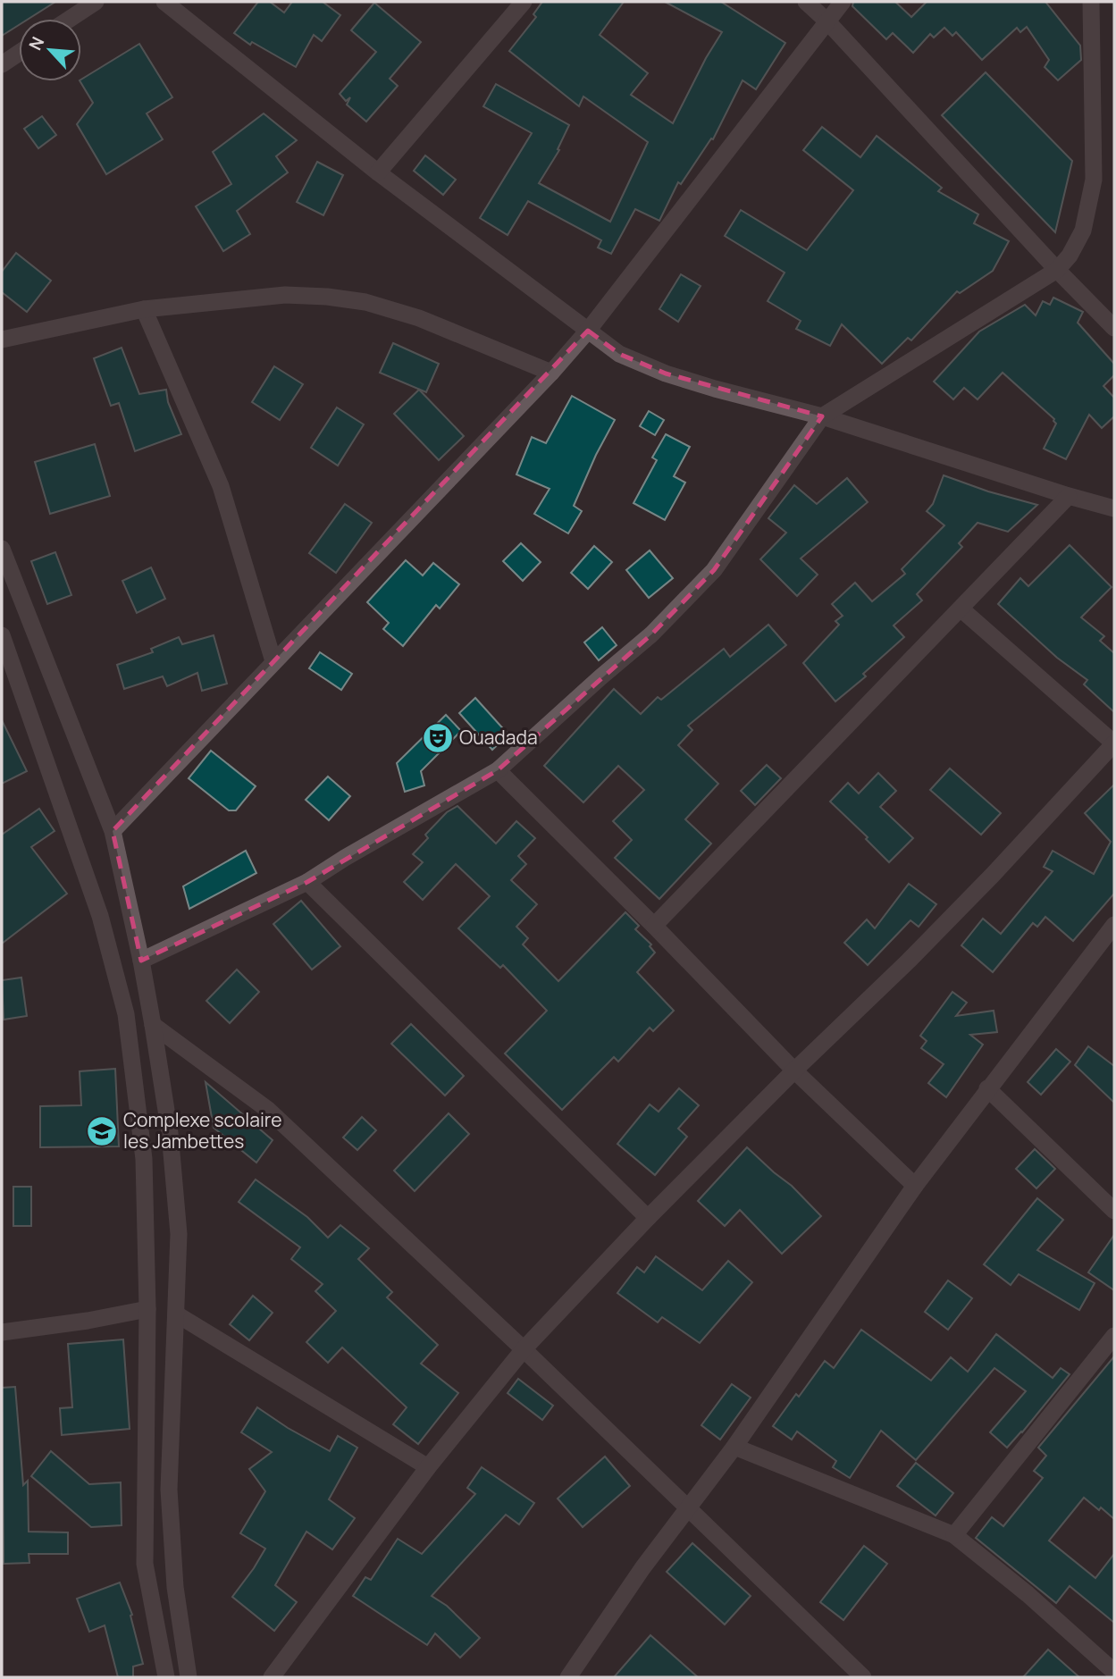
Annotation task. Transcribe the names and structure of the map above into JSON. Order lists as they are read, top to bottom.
{
  "places": {
    "theatre": ["Ouadada"],
    "school or university": ["Complexe scolaire les Jambettes"]
  },
  "north": "top left"
}
